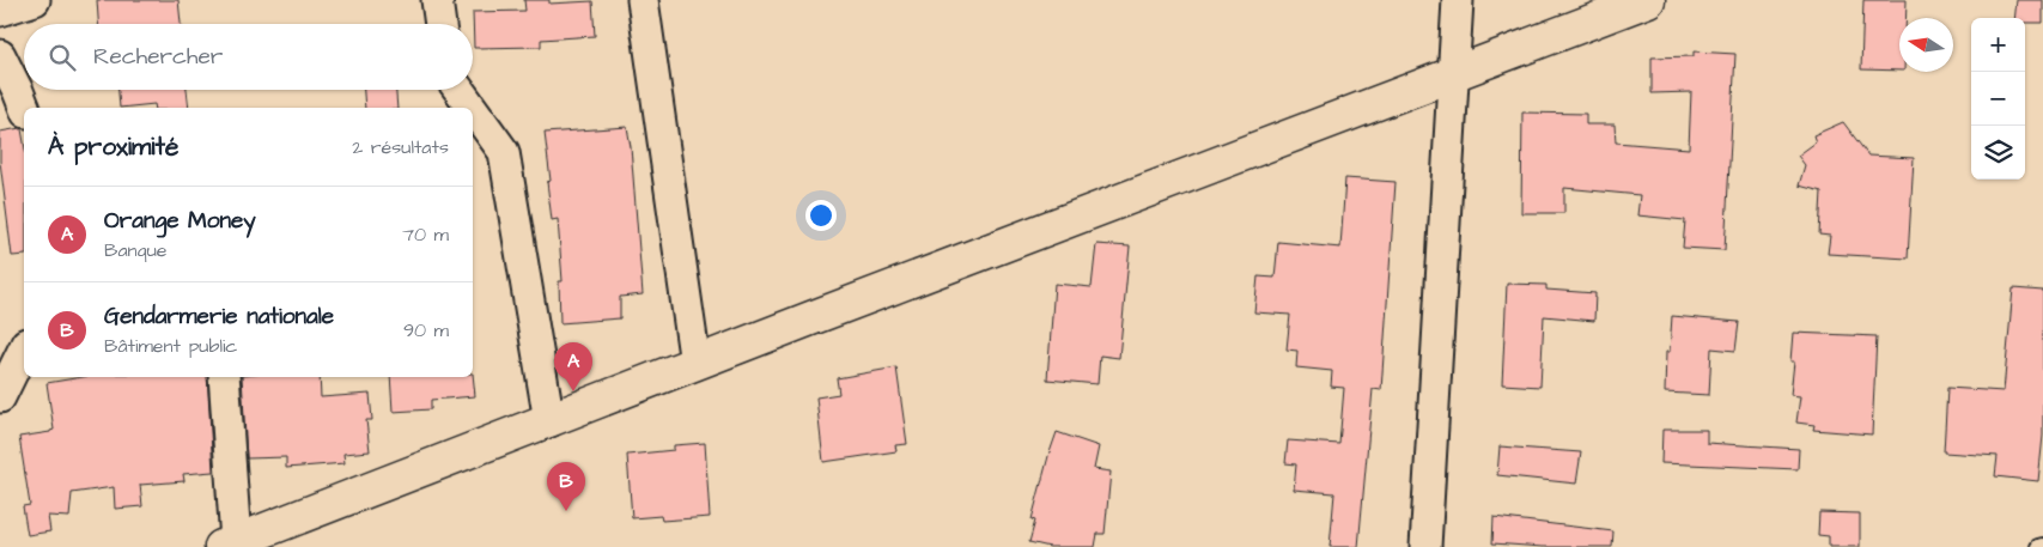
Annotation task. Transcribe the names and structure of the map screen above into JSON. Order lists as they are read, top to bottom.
{
  "north": "left",
  "page": {
    "map_buttons": ["+", "−"],
    "search": "Rechercher",
    "heading": ["À proximité", "2 résultats"],
    "list": [
      {
        "mark": "A",
        "name": "Orange Money",
        "note": "Banque",
        "value": "70 m"
      },
      {
        "mark": "B",
        "name": "Gendarmerie nationale",
        "note": "Bâtiment public",
        "value": "90 m"
      }
    ],
    "pins": ["A", "B"]
  }
}
